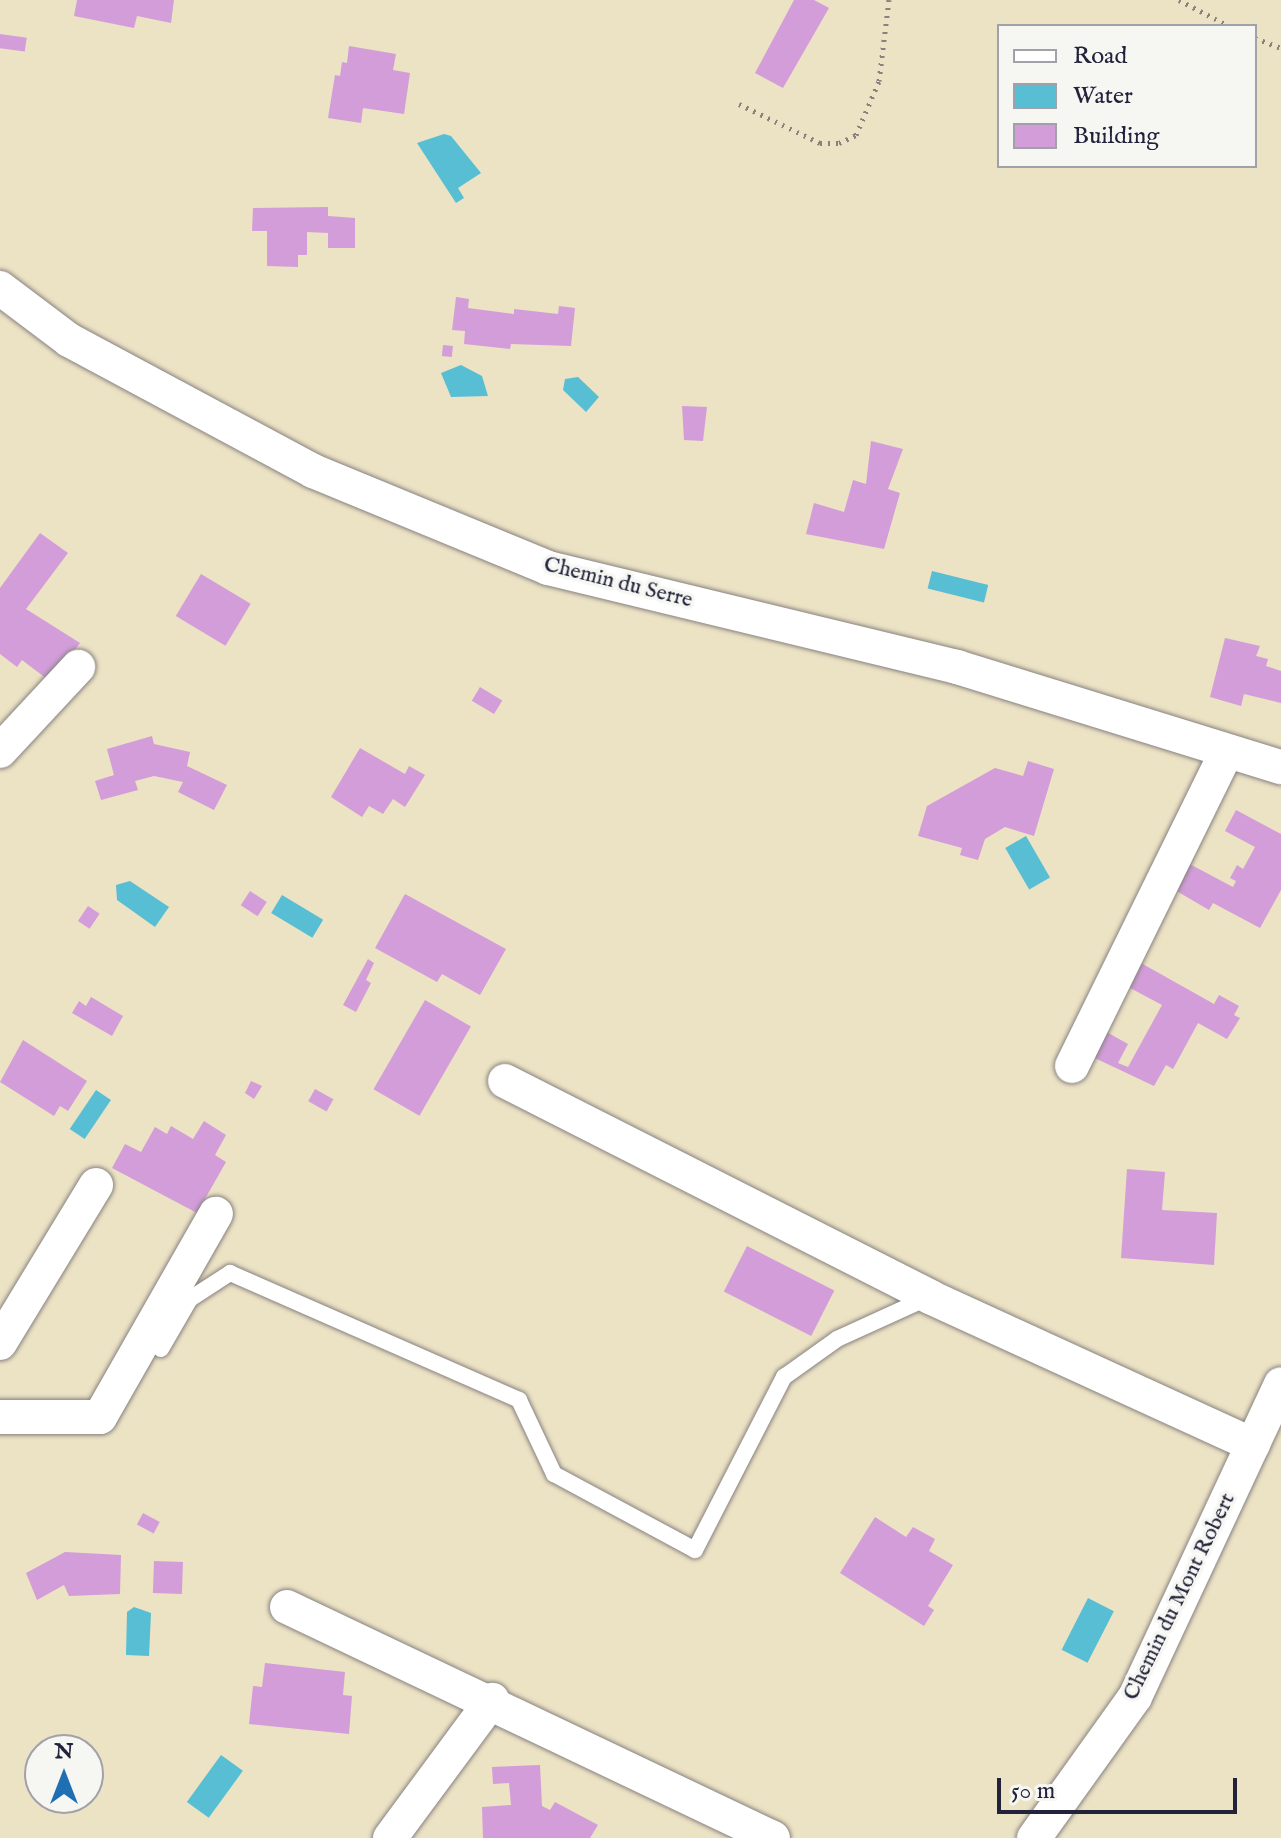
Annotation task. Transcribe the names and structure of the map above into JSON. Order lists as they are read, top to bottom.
{
  "streets": {
    "street": ["Chemin du Serre", "Chemin du Mont Robert"]
  },
  "legend": ["Road", "Water", "Building"],
  "scale_bar": "50 m",
  "north": "top"
}
